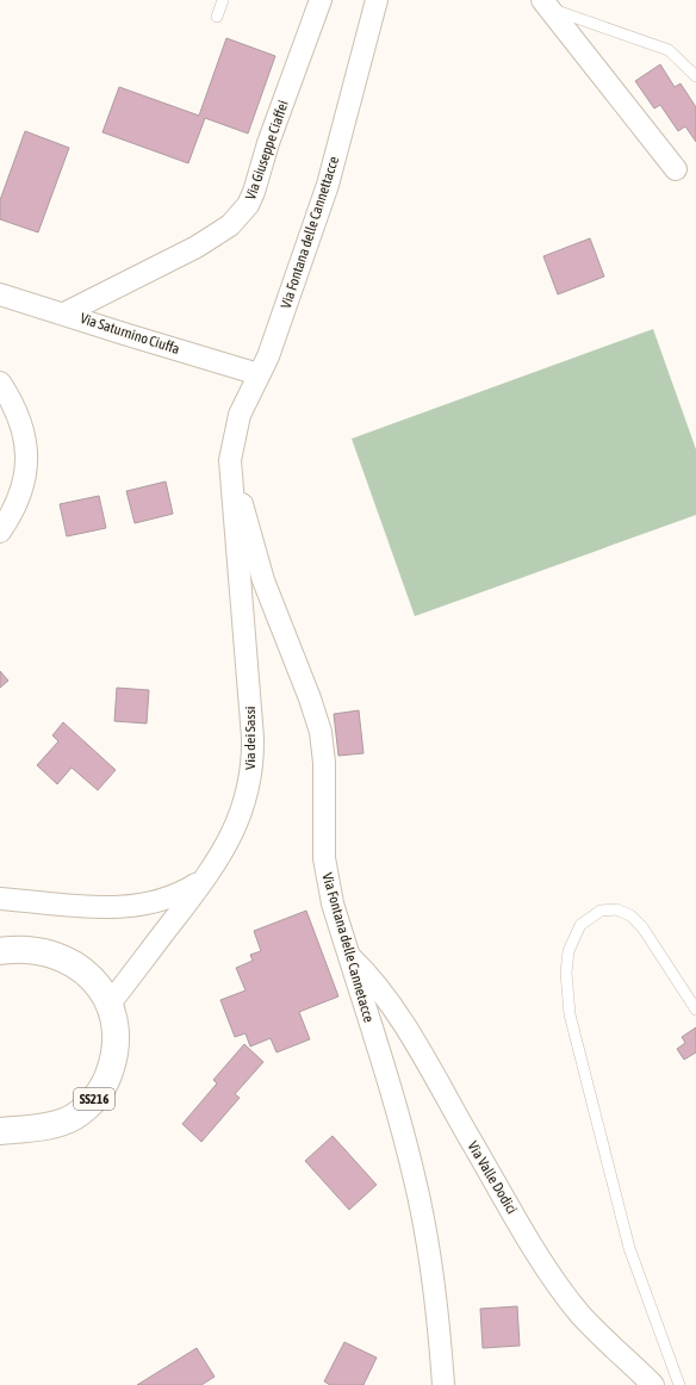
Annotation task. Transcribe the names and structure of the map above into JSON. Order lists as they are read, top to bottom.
{
  "streets": {
    "main road": ["SS216"],
    "street": [
      "Via Giuseppe Ciaffei",
      "Via Fontana delle Cannettacce",
      "Via Saturnino Ciuffa",
      "Via dei Sassi",
      "Via Fontana delle Cannetacce",
      "Via Valle Dodici"
    ]
  },
  "crossings": [
    ["Via Giuseppe Ciaffei", "Via Saturnino Ciuffa"],
    ["Via Fontana delle Cannettacce", "Via Saturnino Ciuffa"],
    ["Via Fontana delle Cannettacce", "Via dei Sassi"],
    ["Via Fontana delle Cannettacce", "Via Fontana delle Cannetacce"],
    ["Via dei Sassi", "Via Fontana delle Cannetacce"],
    ["Via dei Sassi", "SS216"],
    ["Via Fontana delle Cannetacce", "Via Valle Dodici"]
  ]
}
